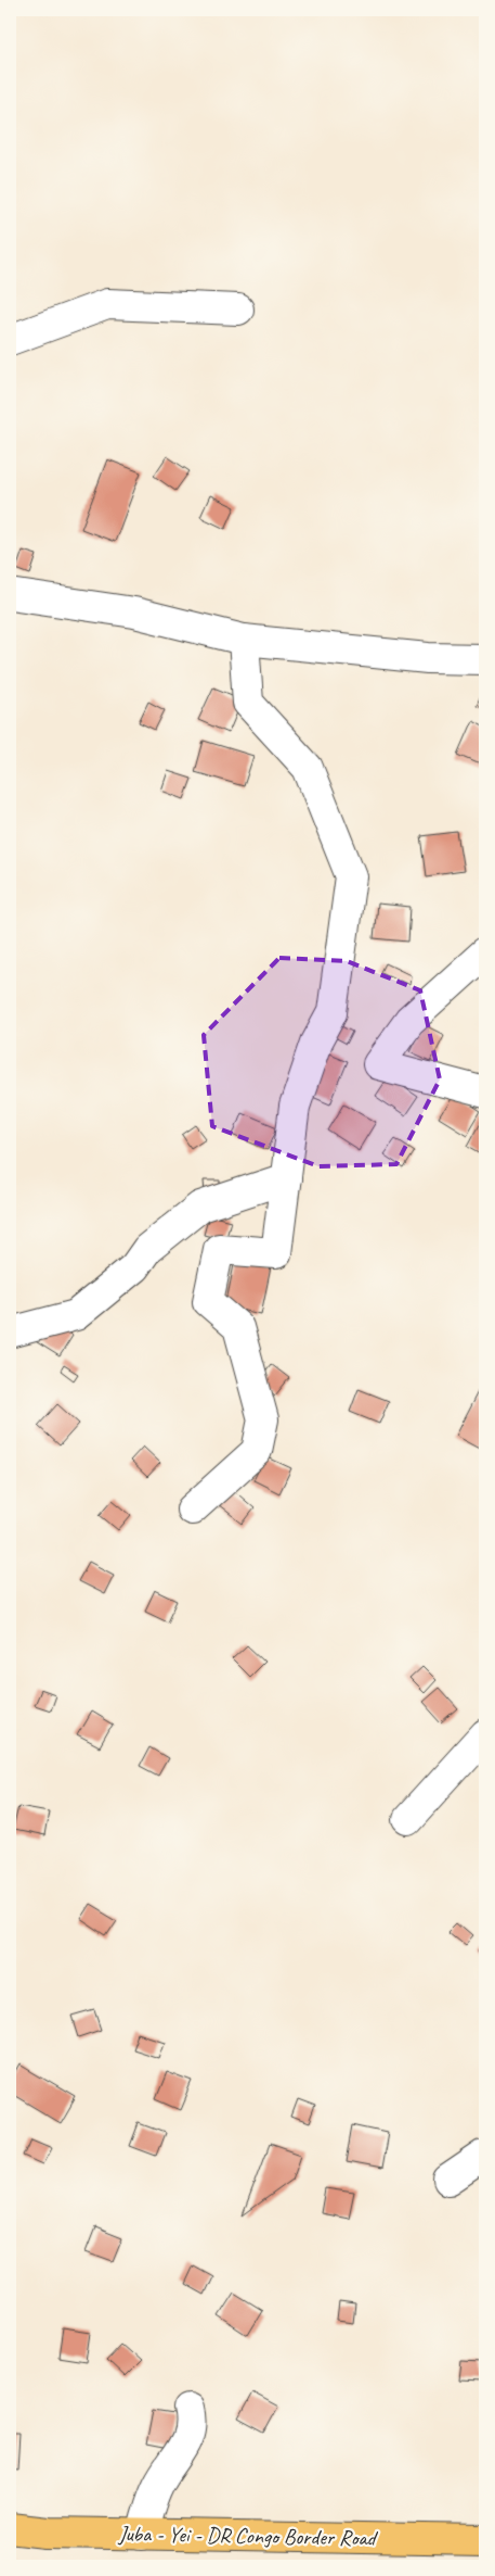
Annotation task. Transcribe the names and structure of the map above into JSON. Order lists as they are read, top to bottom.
{
  "streets": {
    "main road": ["Juba - Yei - DR Congo Border Road"]
  }
}
